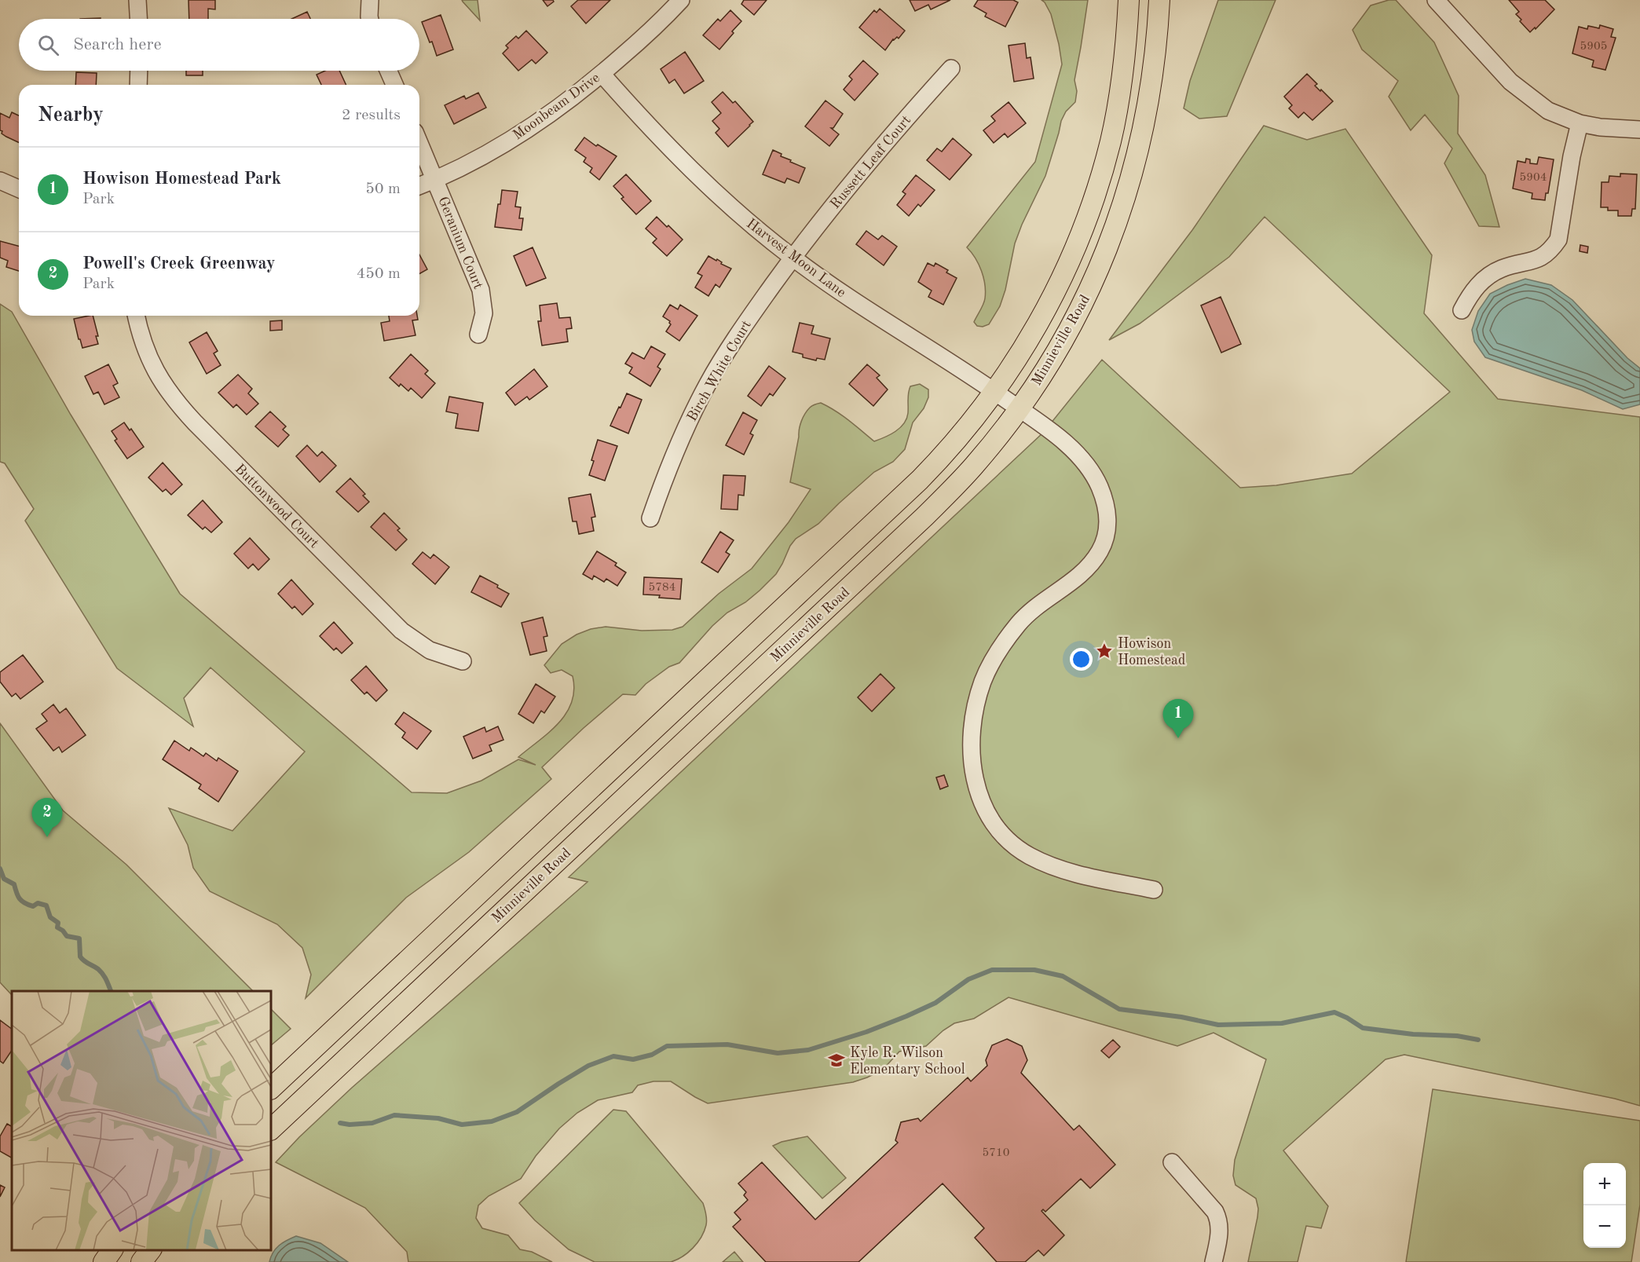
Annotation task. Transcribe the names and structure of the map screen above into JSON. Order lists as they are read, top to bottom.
{
  "streets": {
    "main road": ["Minnieville Road"],
    "street": [
      "Moonbeam Drive",
      "Russett Leaf Court",
      "Geranium Court",
      "Harvest Moon Lane",
      "Birch White Court",
      "Buttonwood Court"
    ]
  },
  "crossings": [
    ["Moonbeam Drive", "Geranium Court"],
    ["Moonbeam Drive", "Harvest Moon Lane"],
    ["Russett Leaf Court", "Harvest Moon Lane"],
    ["Russett Leaf Court", "Birch White Court"],
    ["Harvest Moon Lane", "Minnieville Road"],
    ["Harvest Moon Lane", "Birch White Court"]
  ],
  "places": {
    "place": ["Howison Homestead"],
    "school or university": ["Kyle R. Wilson Elementary School"]
  },
  "house_numbers": [
    "5905",
    "5904",
    "5784",
    "5710"
  ],
  "page": {
    "search": "Search here",
    "heading": ["Nearby", "2 results"],
    "list": [
      {
        "mark": "1",
        "name": "Howison Homestead Park",
        "note": "Park",
        "value": "50 m"
      },
      {
        "mark": "2",
        "name": "Powell's Creek Greenway",
        "note": "Park",
        "value": "450 m"
      }
    ],
    "pins": ["1", "2"],
    "map_buttons": ["+", "−"]
  }
}
